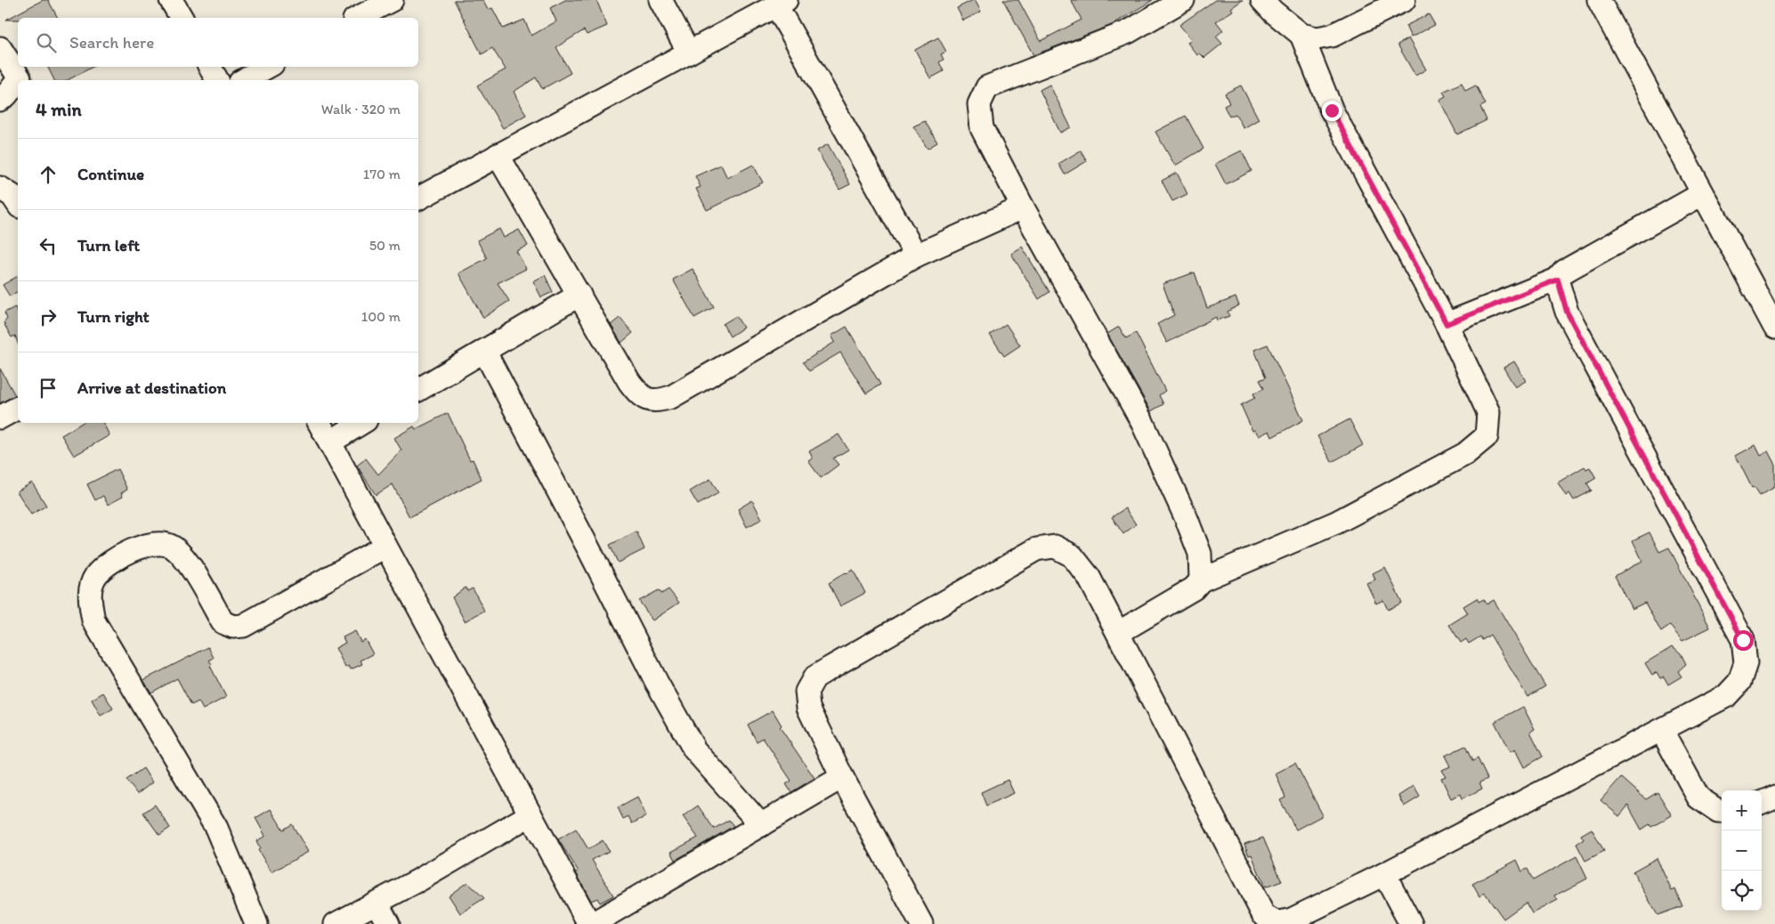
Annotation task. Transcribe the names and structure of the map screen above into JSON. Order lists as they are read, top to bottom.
{
  "page": {
    "search": "Search here",
    "heading": ["4 min", "Walk · 320 m"],
    "list": [
      ["Continue", "170 m"],
      ["Turn left", "50 m"],
      ["Turn right", "100 m"],
      "Arrive at destination"
    ],
    "map_buttons": ["+", "−"]
  }
}
